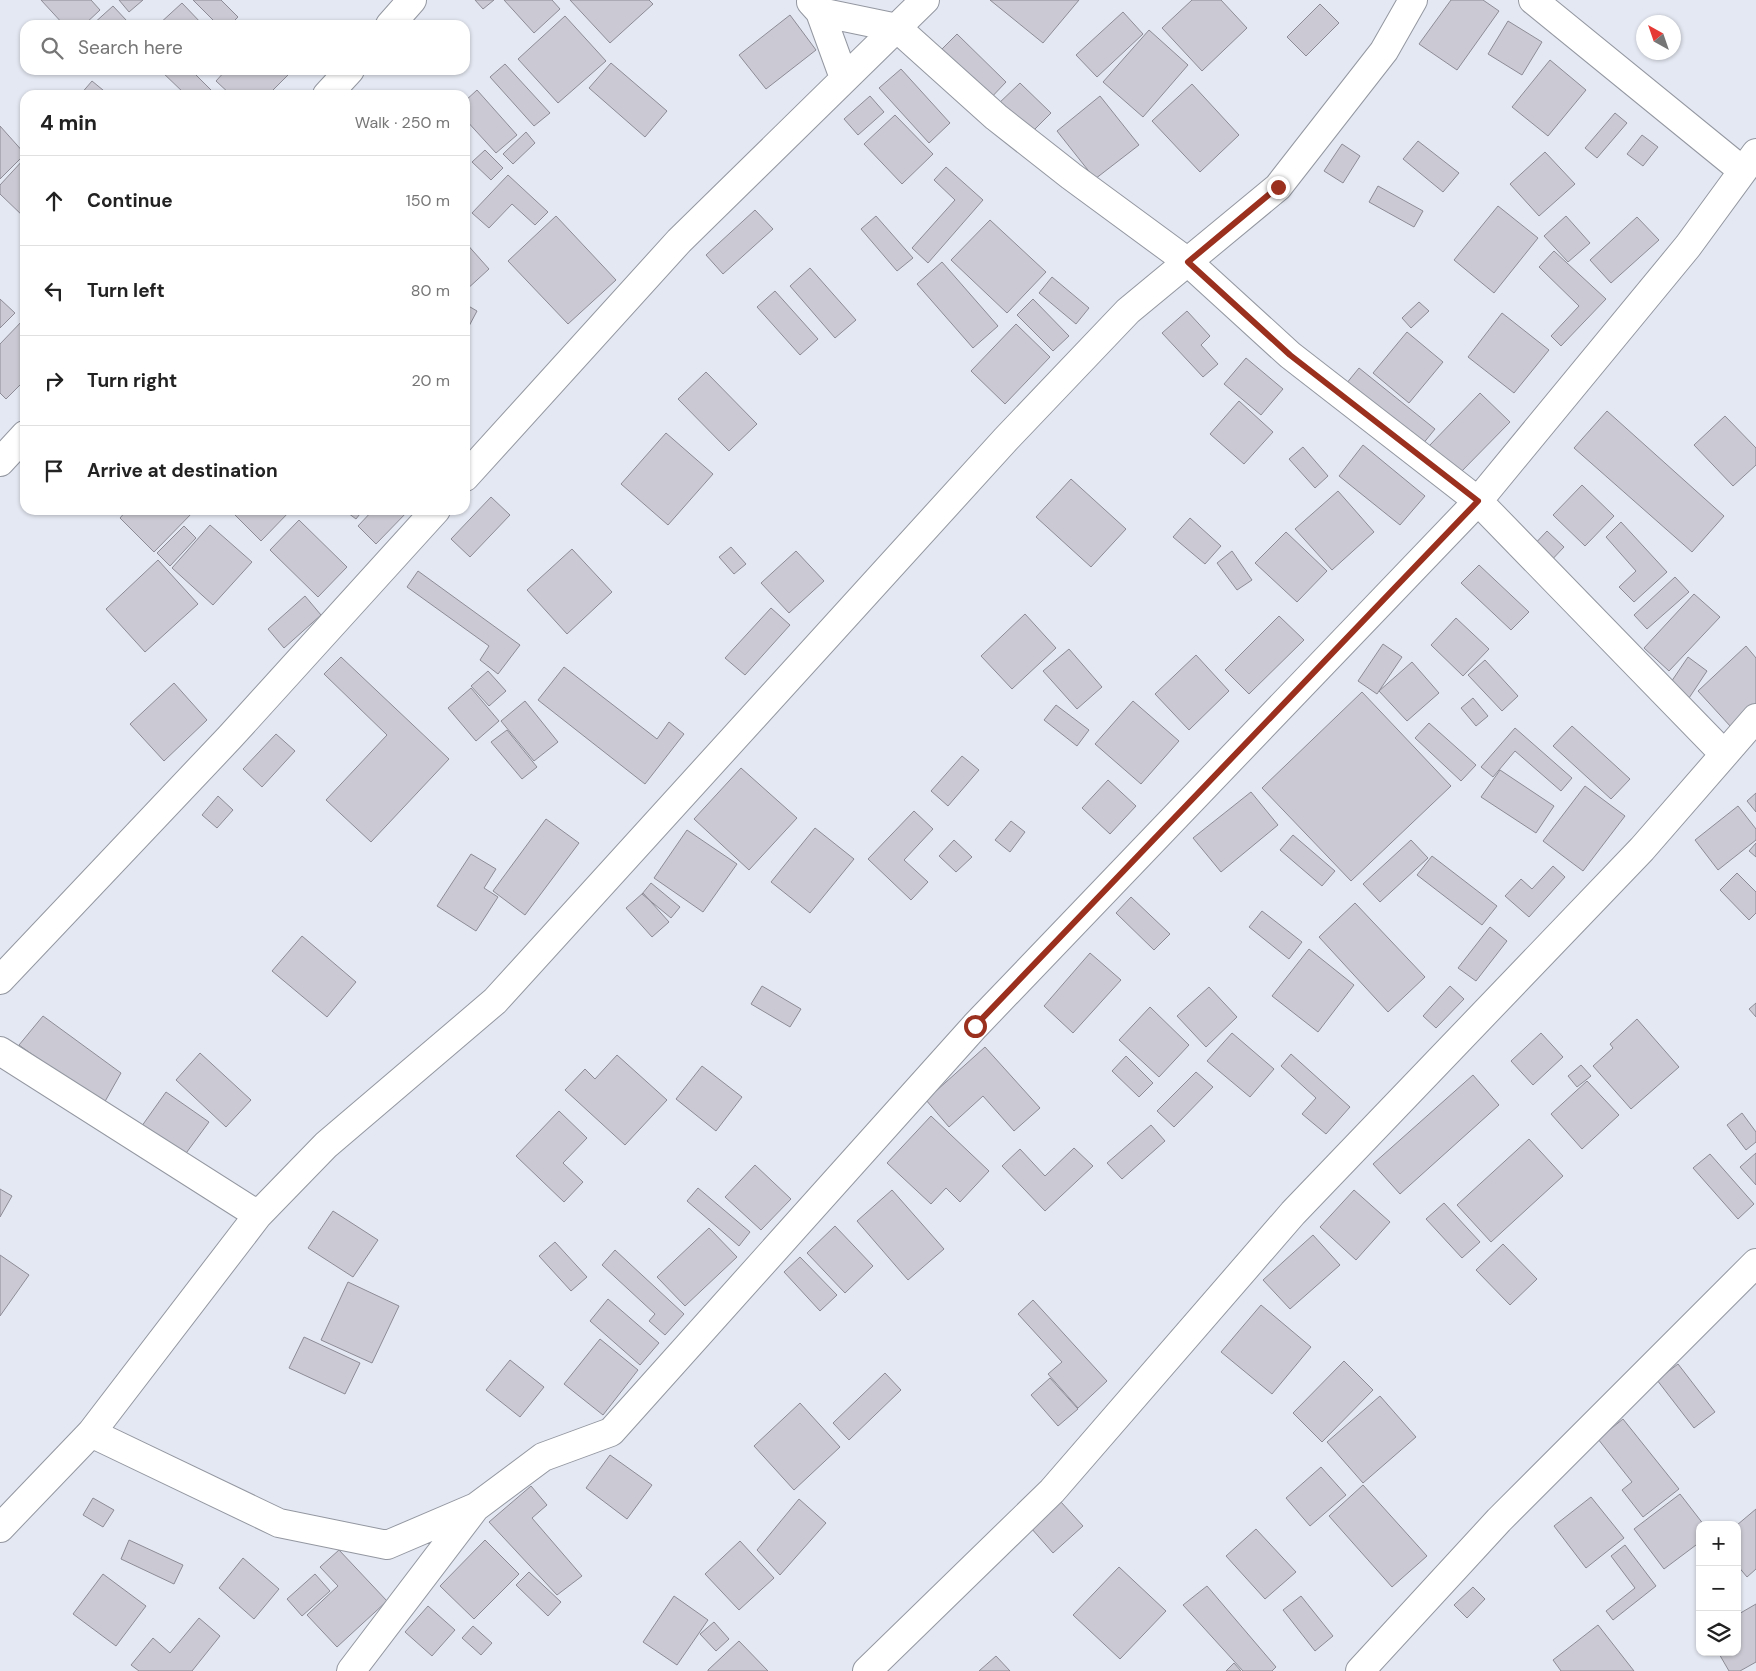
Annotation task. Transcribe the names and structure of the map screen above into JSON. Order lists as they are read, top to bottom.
{
  "north": "top left",
  "page": {
    "search": "Search here",
    "heading": ["4 min", "Walk · 250 m"],
    "list": [
      ["Continue", "150 m"],
      ["Turn left", "80 m"],
      ["Turn right", "20 m"],
      "Arrive at destination"
    ],
    "map_buttons": ["+", "−"]
  }
}
